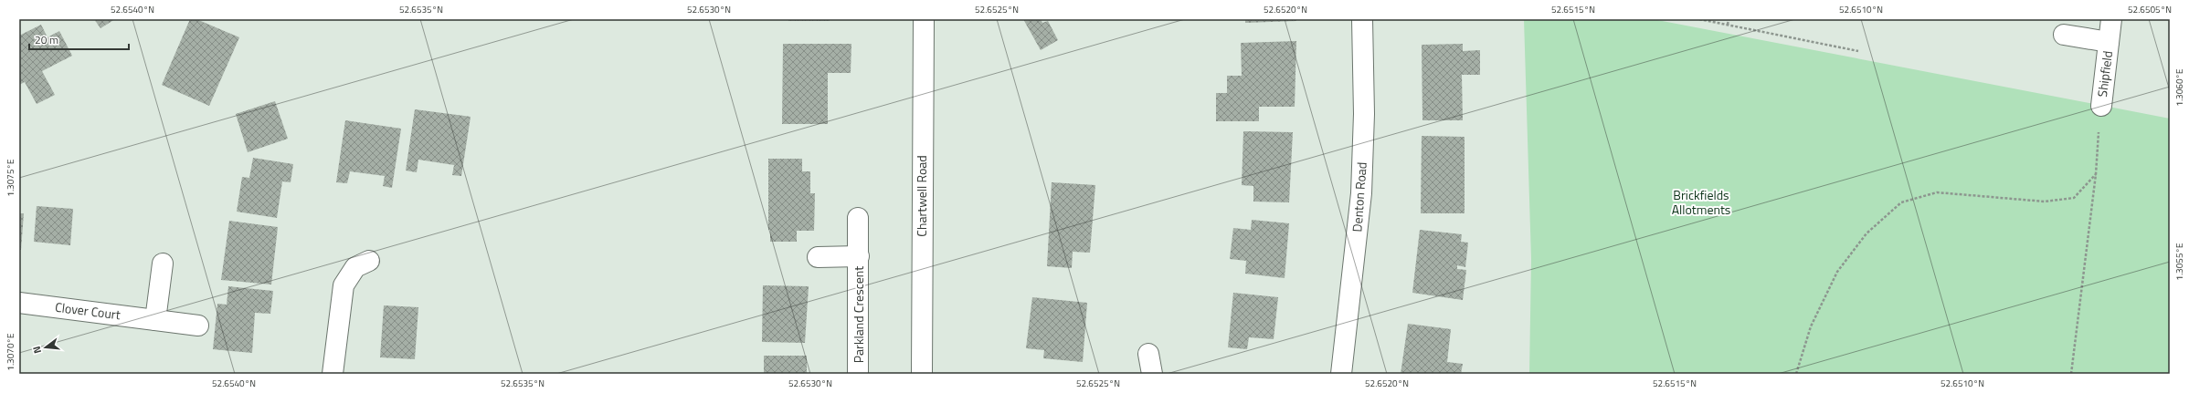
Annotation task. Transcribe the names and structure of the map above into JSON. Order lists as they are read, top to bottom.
{
  "streets": {
    "main road": [
      "Shipfield",
      "Chartwell Road",
      "Denton Road",
      "Clover Court",
      "Parkland Crescent"
    ]
  },
  "parks": ["Brickfields Allotments"],
  "scale_bar": "20 m",
  "north": "left",
  "coordinates": [
    "52.6540°N",
    "52.6535°N",
    "52.6530°N",
    "52.6525°N",
    "52.6520°N",
    "52.6515°N",
    "52.6510°N",
    "52.6505°N",
    "1.3060°E",
    "1.3075°E",
    "1.3055°E",
    "1.3070°E"
  ]
}
